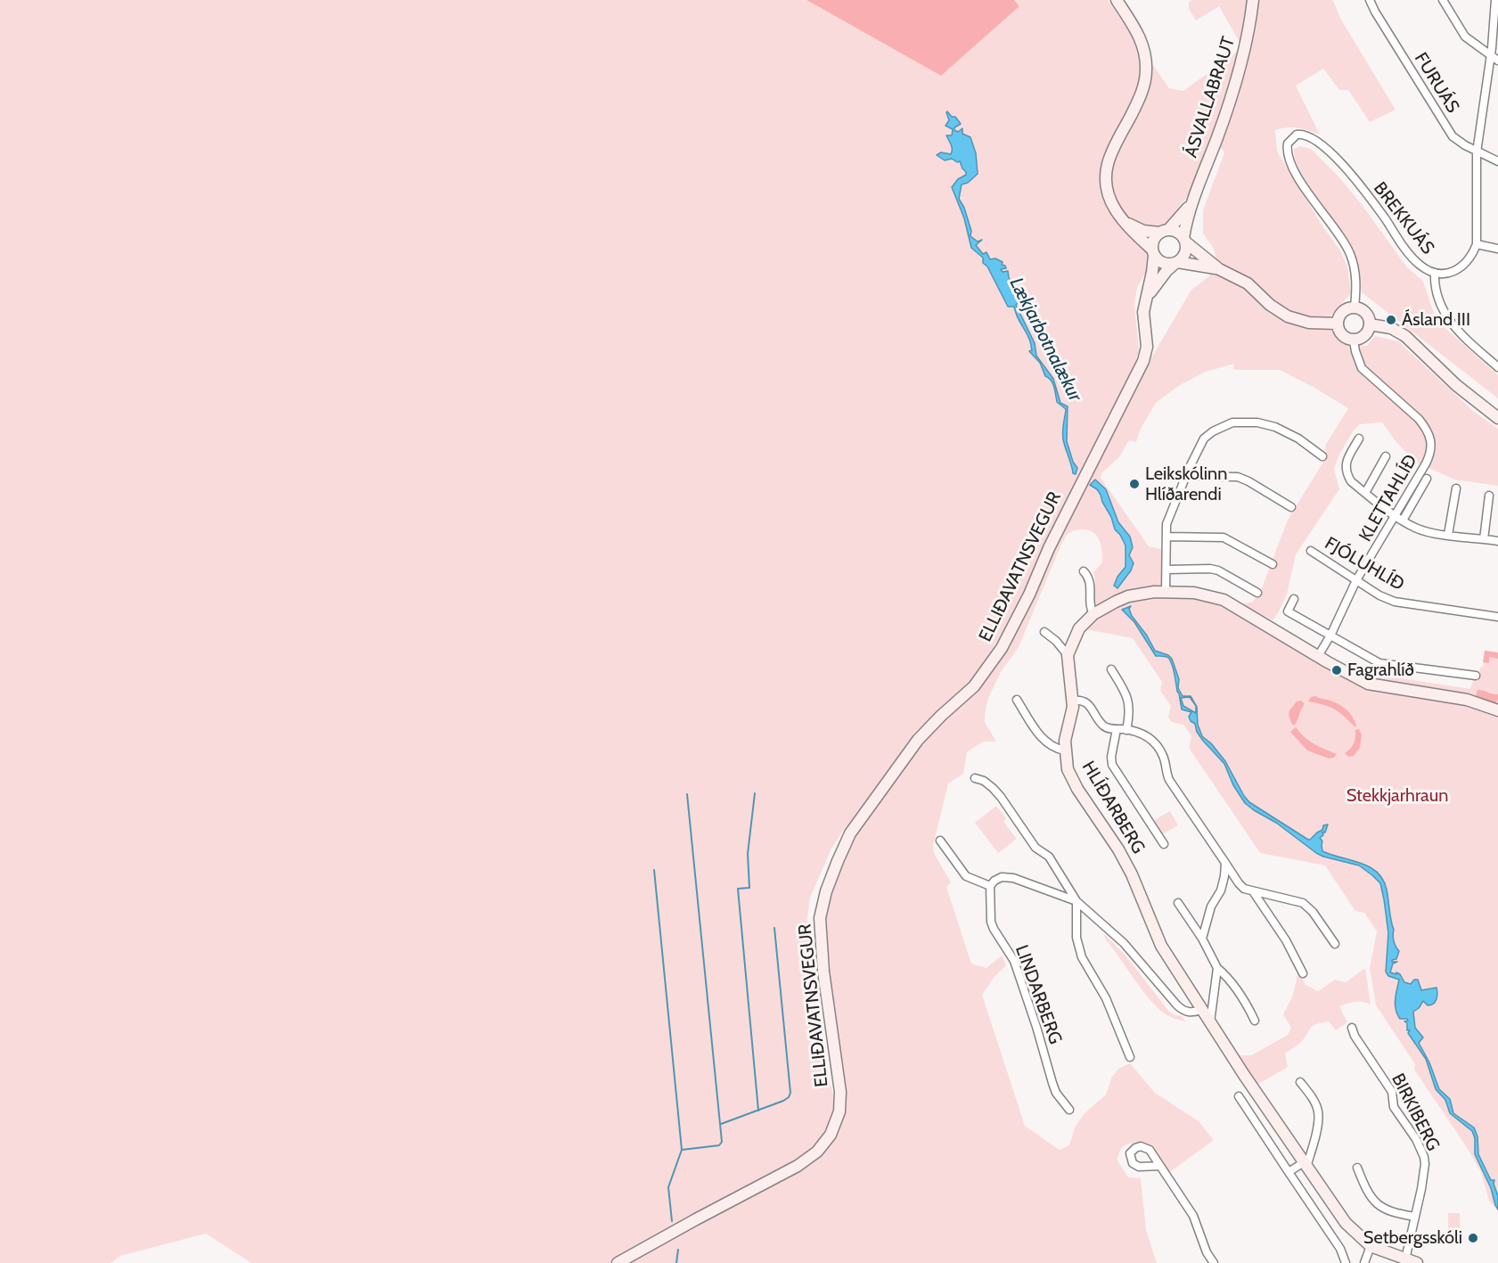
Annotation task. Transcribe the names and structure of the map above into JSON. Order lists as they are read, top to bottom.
{
  "streets": {
    "main road": ["ÁSVALLABRAUT", "ELLIÐAVATNSVEGUR", "HLÍÐARBERG"],
    "street": [
      "FURUÁS",
      "BREKKUÁS",
      "KLETTAHLÍÐ",
      "FJÓLUHLÍÐ",
      "LINDARBERG",
      "BIRKIBERG"
    ]
  },
  "crossings": [
    ["ÁSVALLABRAUT", "ELLIÐAVATNSVEGUR"],
    ["BREKKUÁS", "KLETTAHLÍÐ"],
    ["KLETTAHLÍÐ", "FJÓLUHLÍÐ"],
    ["KLETTAHLÍÐ", "HLÍÐARBERG"],
    ["HLÍÐARBERG", "BIRKIBERG"]
  ],
  "water": ["Lækjarbotnalækur"],
  "parks": ["Stekkjarhraun"],
  "places": [
    "Ásland III",
    "Leikskólinn Hlíðarendi",
    "Fagrahlíð",
    "Setbergsskóli"
  ]
}
